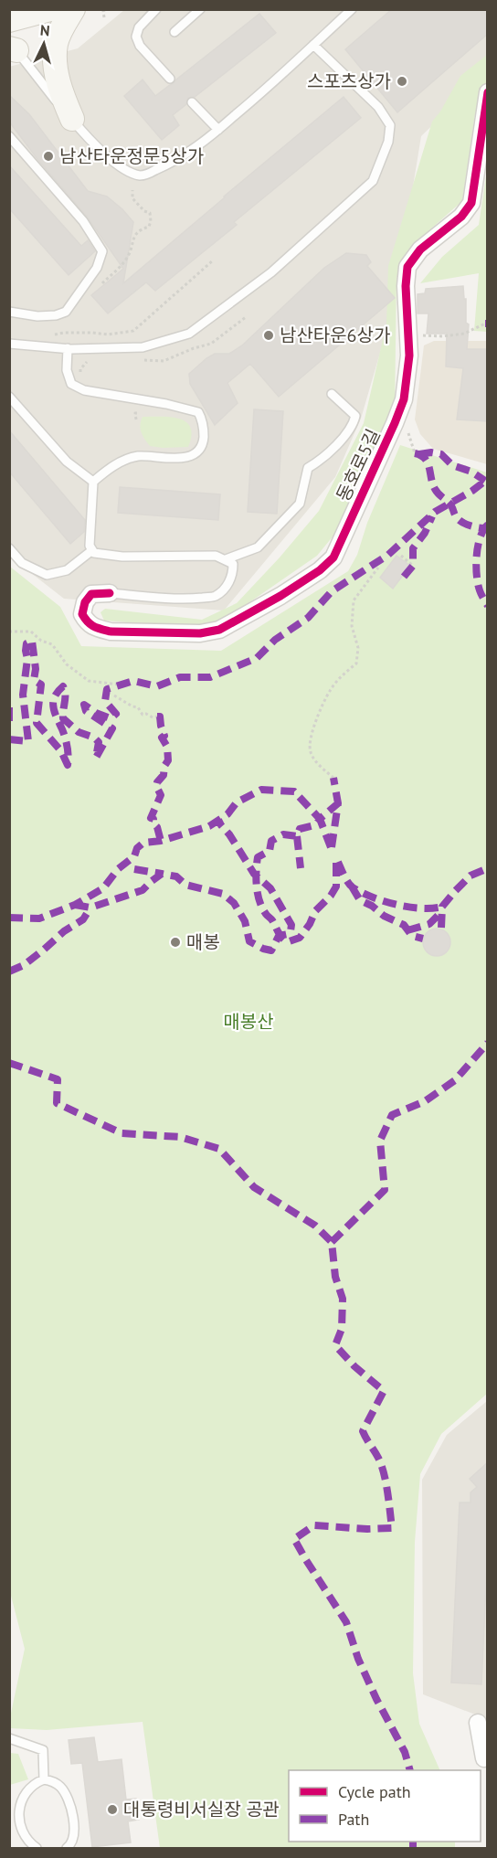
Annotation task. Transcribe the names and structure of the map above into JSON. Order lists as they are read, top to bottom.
{
  "streets": {
    "street": ["동호로5길"]
  },
  "parks": ["매봉산"],
  "places": [
    "스포츠상가",
    "남산타운정문5상가",
    "남산타운6상가",
    "매봉",
    "대통령비서실장 공관"
  ],
  "legend": ["Cycle path", "Path"],
  "north": "top"
}
